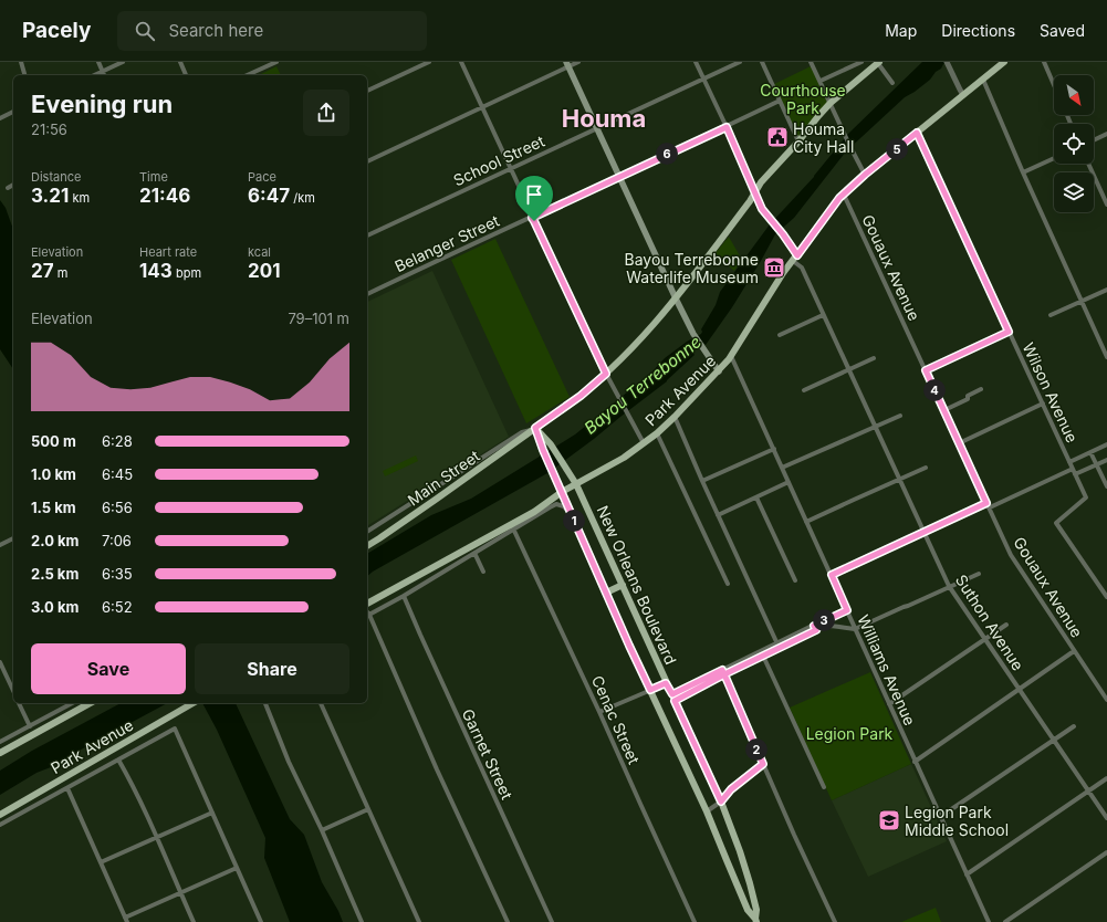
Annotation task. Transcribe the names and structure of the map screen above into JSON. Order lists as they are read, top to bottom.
{
  "streets": {
    "main road": ["Park Avenue", "Main Street", "New Orleans Boulevard"],
    "street": [
      "School Street",
      "Belanger Street",
      "Gouaux Avenue",
      "Wilson Avenue",
      "Suthon Avenue",
      "Williams Avenue",
      "Cenac Street",
      "Garnet Street"
    ]
  },
  "crossings": [
    ["School Street", "Suthon Avenue"],
    ["Belanger Street", "Suthon Avenue"],
    ["Gouaux Avenue", "Park Avenue"],
    ["Park Avenue", "Wilson Avenue"],
    ["Park Avenue", "New Orleans Boulevard"],
    ["Park Avenue", "Suthon Avenue"],
    ["Park Avenue", "Williams Avenue"],
    ["Main Street", "New Orleans Boulevard"],
    ["Main Street", "Suthon Avenue"]
  ],
  "districts": ["Houma"],
  "water": ["Bayou Terrebonne"],
  "parks": ["Courthouse Park", "Legion Park"],
  "places": {
    "public building": ["Houma City Hall"],
    "museum": ["Bayou Terrebonne Waterlife Museum"],
    "school or university": ["Legion Park Middle School"]
  },
  "north": "bottom right",
  "page": {
    "header": "Pacely",
    "search": "Search here",
    "nav": ["Map", "Directions", "Saved"],
    "heading": ["Evening run", "21:56"],
    "pins": [
      "5",
      "6",
      "4",
      "1",
      "3",
      "2"
    ],
    "stats": [
      ["Distance", "3.21 km"],
      ["Time", "21:46"],
      ["Pace", "6:47 /km"],
      ["Elevation", "27 m"],
      ["Heart rate", "143 bpm"],
      ["kcal", "201"]
    ],
    "chart": ["Elevation", "79–101 m"],
    "list": [
      {
        "name": "500 m",
        "note": "6:28"
      },
      {
        "name": "1.0 km",
        "note": "6:45"
      },
      {
        "name": "1.5 km",
        "note": "6:56"
      },
      {
        "name": "2.0 km",
        "note": "7:06"
      },
      {
        "name": "2.5 km",
        "note": "6:35"
      },
      {
        "name": "3.0 km",
        "note": "6:52"
      }
    ],
    "buttons": ["Save", "Share"]
  }
}
